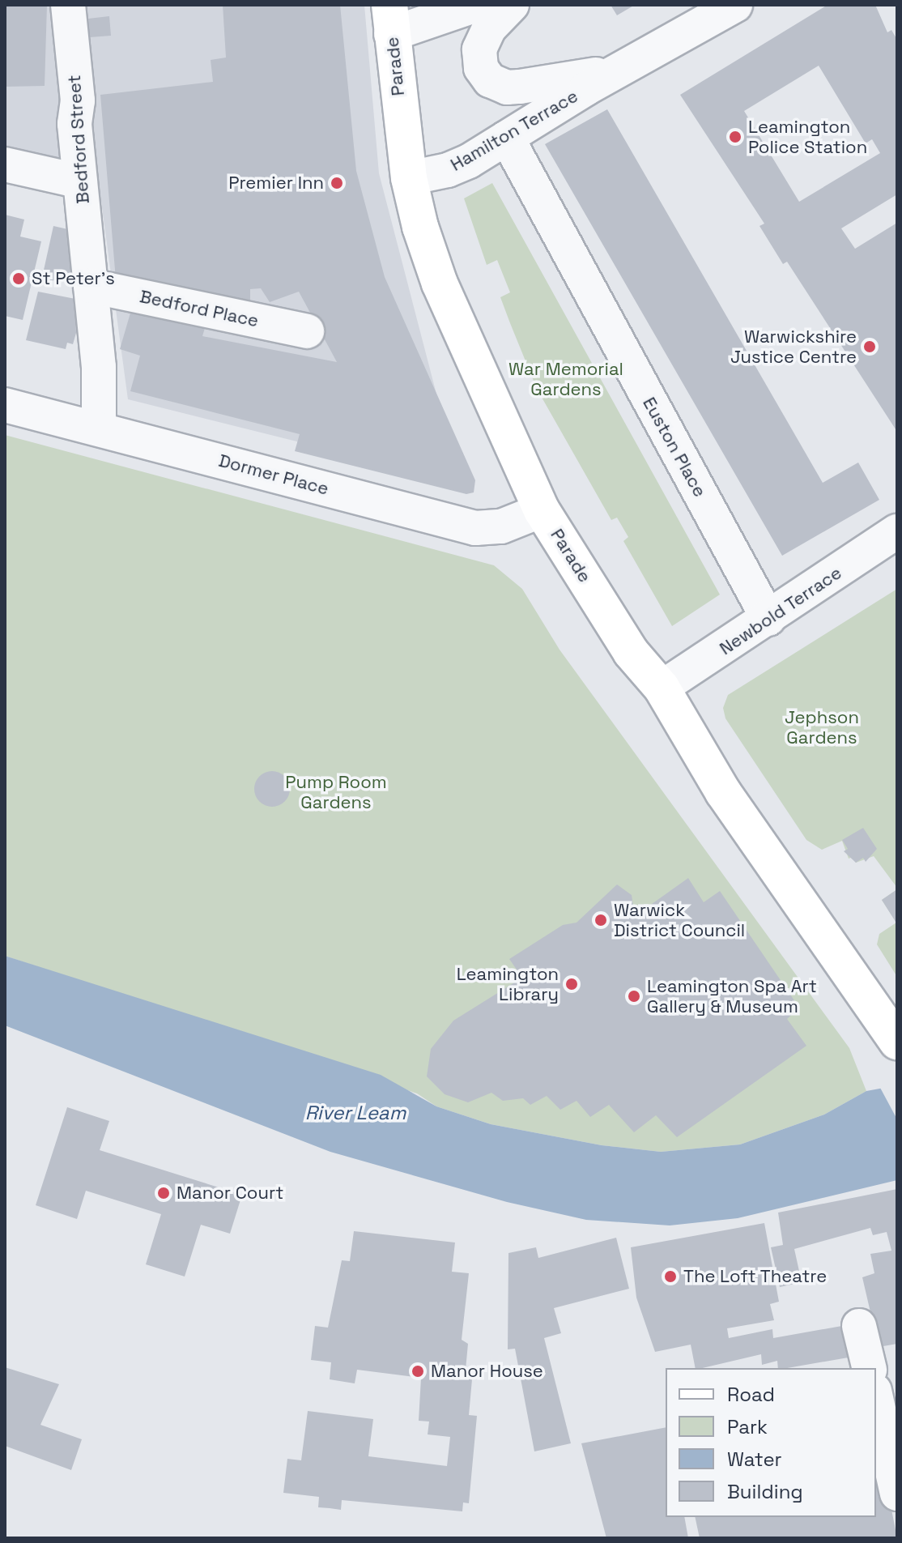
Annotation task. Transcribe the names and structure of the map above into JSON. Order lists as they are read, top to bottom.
{
  "streets": {
    "main road": ["Parade"],
    "street": [
      "Hamilton Terrace",
      "Bedford Street",
      "Bedford Place",
      "Euston Place",
      "Dormer Place",
      "Newbold Terrace"
    ]
  },
  "crossings": [
    ["Parade", "Hamilton Terrace"],
    ["Parade", "Dormer Place"],
    ["Parade", "Newbold Terrace"],
    ["Hamilton Terrace", "Euston Place"],
    ["Bedford Street", "Bedford Place"],
    ["Bedford Street", "Dormer Place"],
    ["Euston Place", "Newbold Terrace"]
  ],
  "water": ["River Leam"],
  "parks": ["War Memorial Gardens", "Jephson Gardens", "Pump Room Gardens"],
  "places": [
    "Leamington Police Station",
    "Premier Inn",
    "St Peter's",
    "Warwickshire Justice Centre",
    "Warwick District Council",
    "Leamington Library",
    "Leamington Spa Art Gallery & Museum",
    "Manor Court",
    "The Loft Theatre",
    "Manor House"
  ],
  "legend": [
    "Road",
    "Park",
    "Water",
    "Building"
  ]
}
